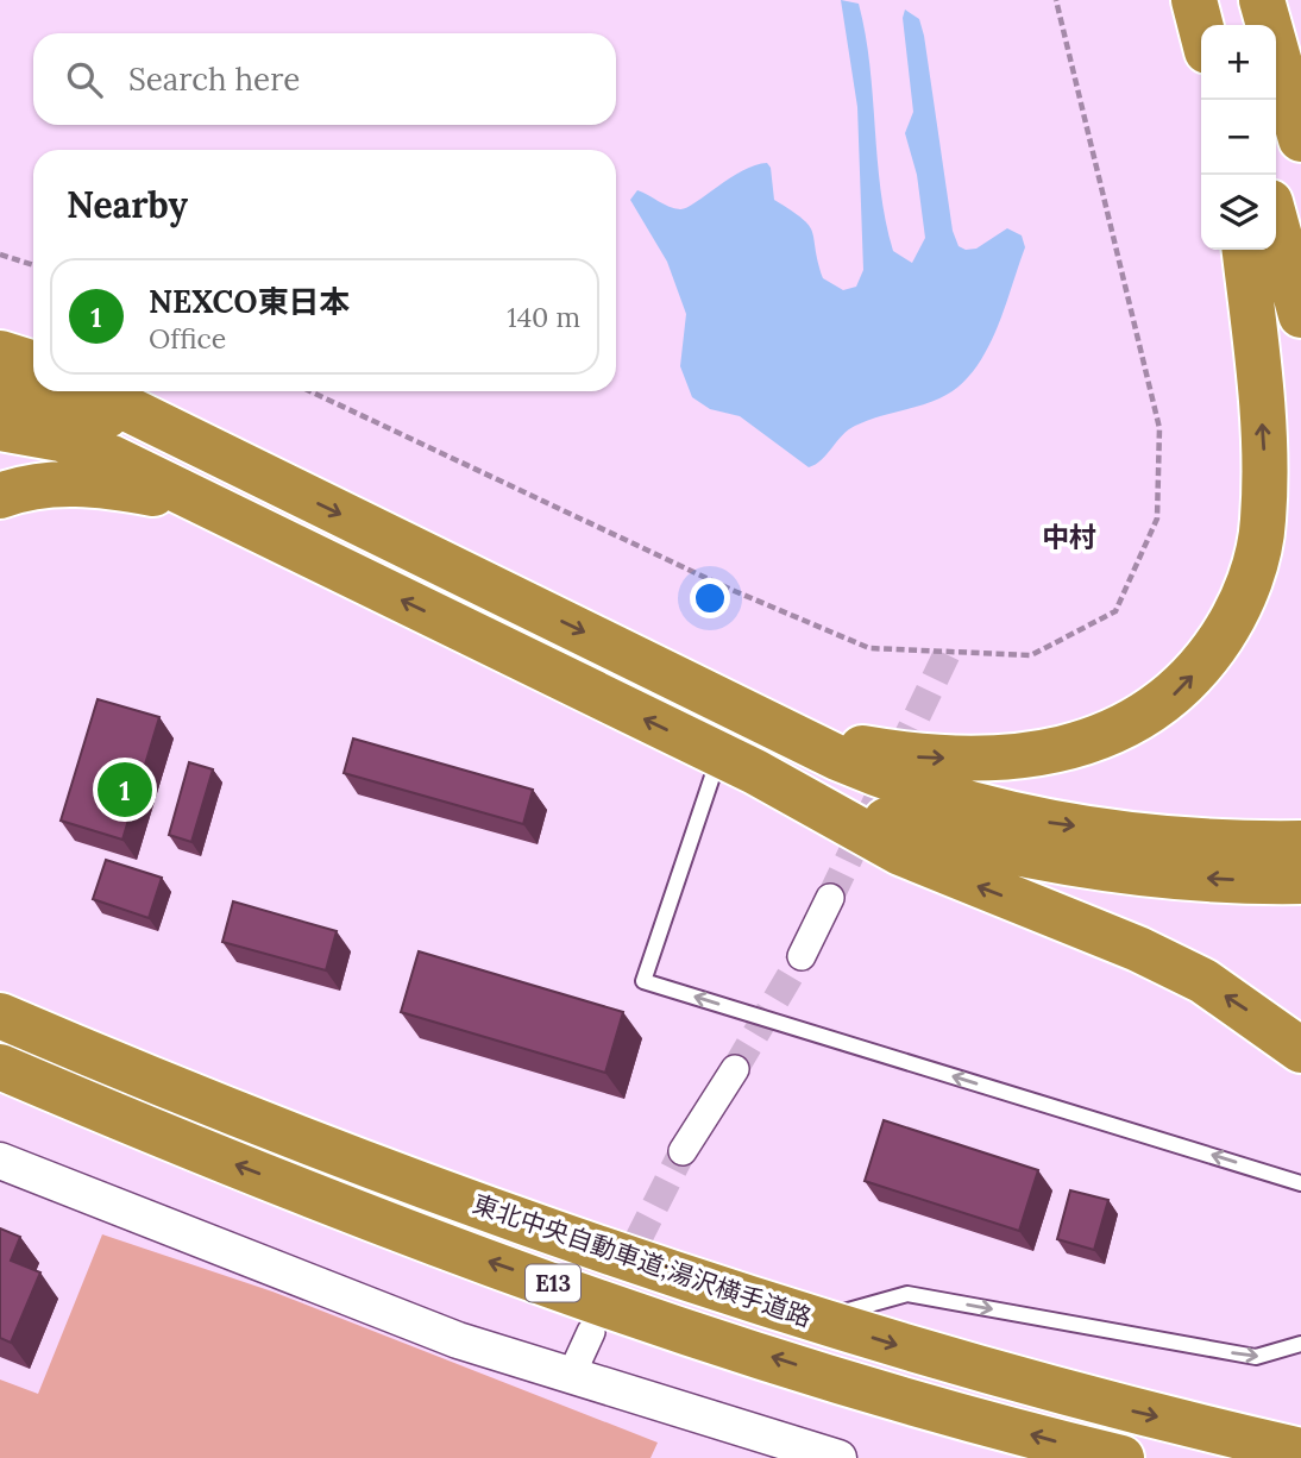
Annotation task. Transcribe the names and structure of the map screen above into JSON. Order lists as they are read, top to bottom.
{
  "streets": {
    "highway": ["東北中央自動車道;湯沢横手道路", "E13"]
  },
  "districts": ["中村"],
  "page": {
    "map_buttons": ["+", "−"],
    "search": "Search here",
    "heading": "Nearby",
    "list": [
      {
        "mark": "1",
        "name": "NEXCO東日本",
        "note": "Office",
        "value": "140 m"
      }
    ],
    "pins": "1"
  }
}
